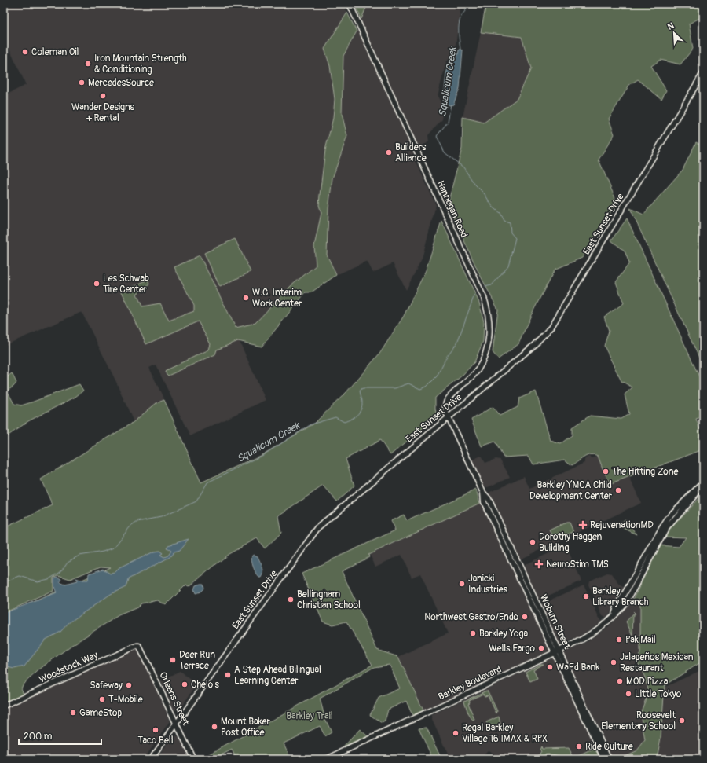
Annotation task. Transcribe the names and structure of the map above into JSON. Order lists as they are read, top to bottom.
{
  "streets": {
    "main road": [
      "Hannegan Road",
      "East Sunset Drive",
      "Woburn Street",
      "Woodstock Way",
      "Barkley Boulevard",
      "Orleans Street"
    ]
  },
  "crossings": [
    ["Hannegan Road", "East Sunset Drive"],
    ["Hannegan Road", "Woburn Street"],
    ["East Sunset Drive", "Woburn Street"],
    ["East Sunset Drive", "Orleans Street"],
    ["Woburn Street", "Barkley Boulevard"],
    ["Woodstock Way", "Orleans Street"]
  ],
  "water": ["Squalicum Creek"],
  "parks": ["Barkley Trail"],
  "places": {
    "other": [
      "Coleman Oil",
      "Iron Mountain Strength & Conditioning",
      "MercedesSource",
      "Wander Designs + Rental",
      "Builders Alliance",
      "Les Schwab Tire Center",
      "W.C. Interim Work Center",
      "The Hitting Zone",
      "Barkley YMCA Child Development Center",
      "Dorothy Haggen Building",
      "Janicki Industries",
      "Barkley Library Branch",
      "Bellingham Christian School",
      "Northwest Gastro/Endo",
      "Barkley Yoga",
      "Pak Mail",
      "Wells Fargo",
      "Deer Run Terrace",
      "Jalapeños Mexican Restaurant",
      "WaFd Bank",
      "A Step Ahead Bilingual Learning Center",
      "MOD Pizza",
      "Chelo's",
      "Safeway",
      "Little Tokyo",
      "T-Mobile",
      "GameStop",
      "Roosevelt Elementary School",
      "Mount Baker Post Office",
      "Taco Bell",
      "Regal Barkley Village 16 IMAX & RPX",
      "Ride Culture"
    ],
    "health": ["RejuvenationMD", "NeuroStim TMS"]
  },
  "scale_bar": "200 m",
  "north": "top left"
}
